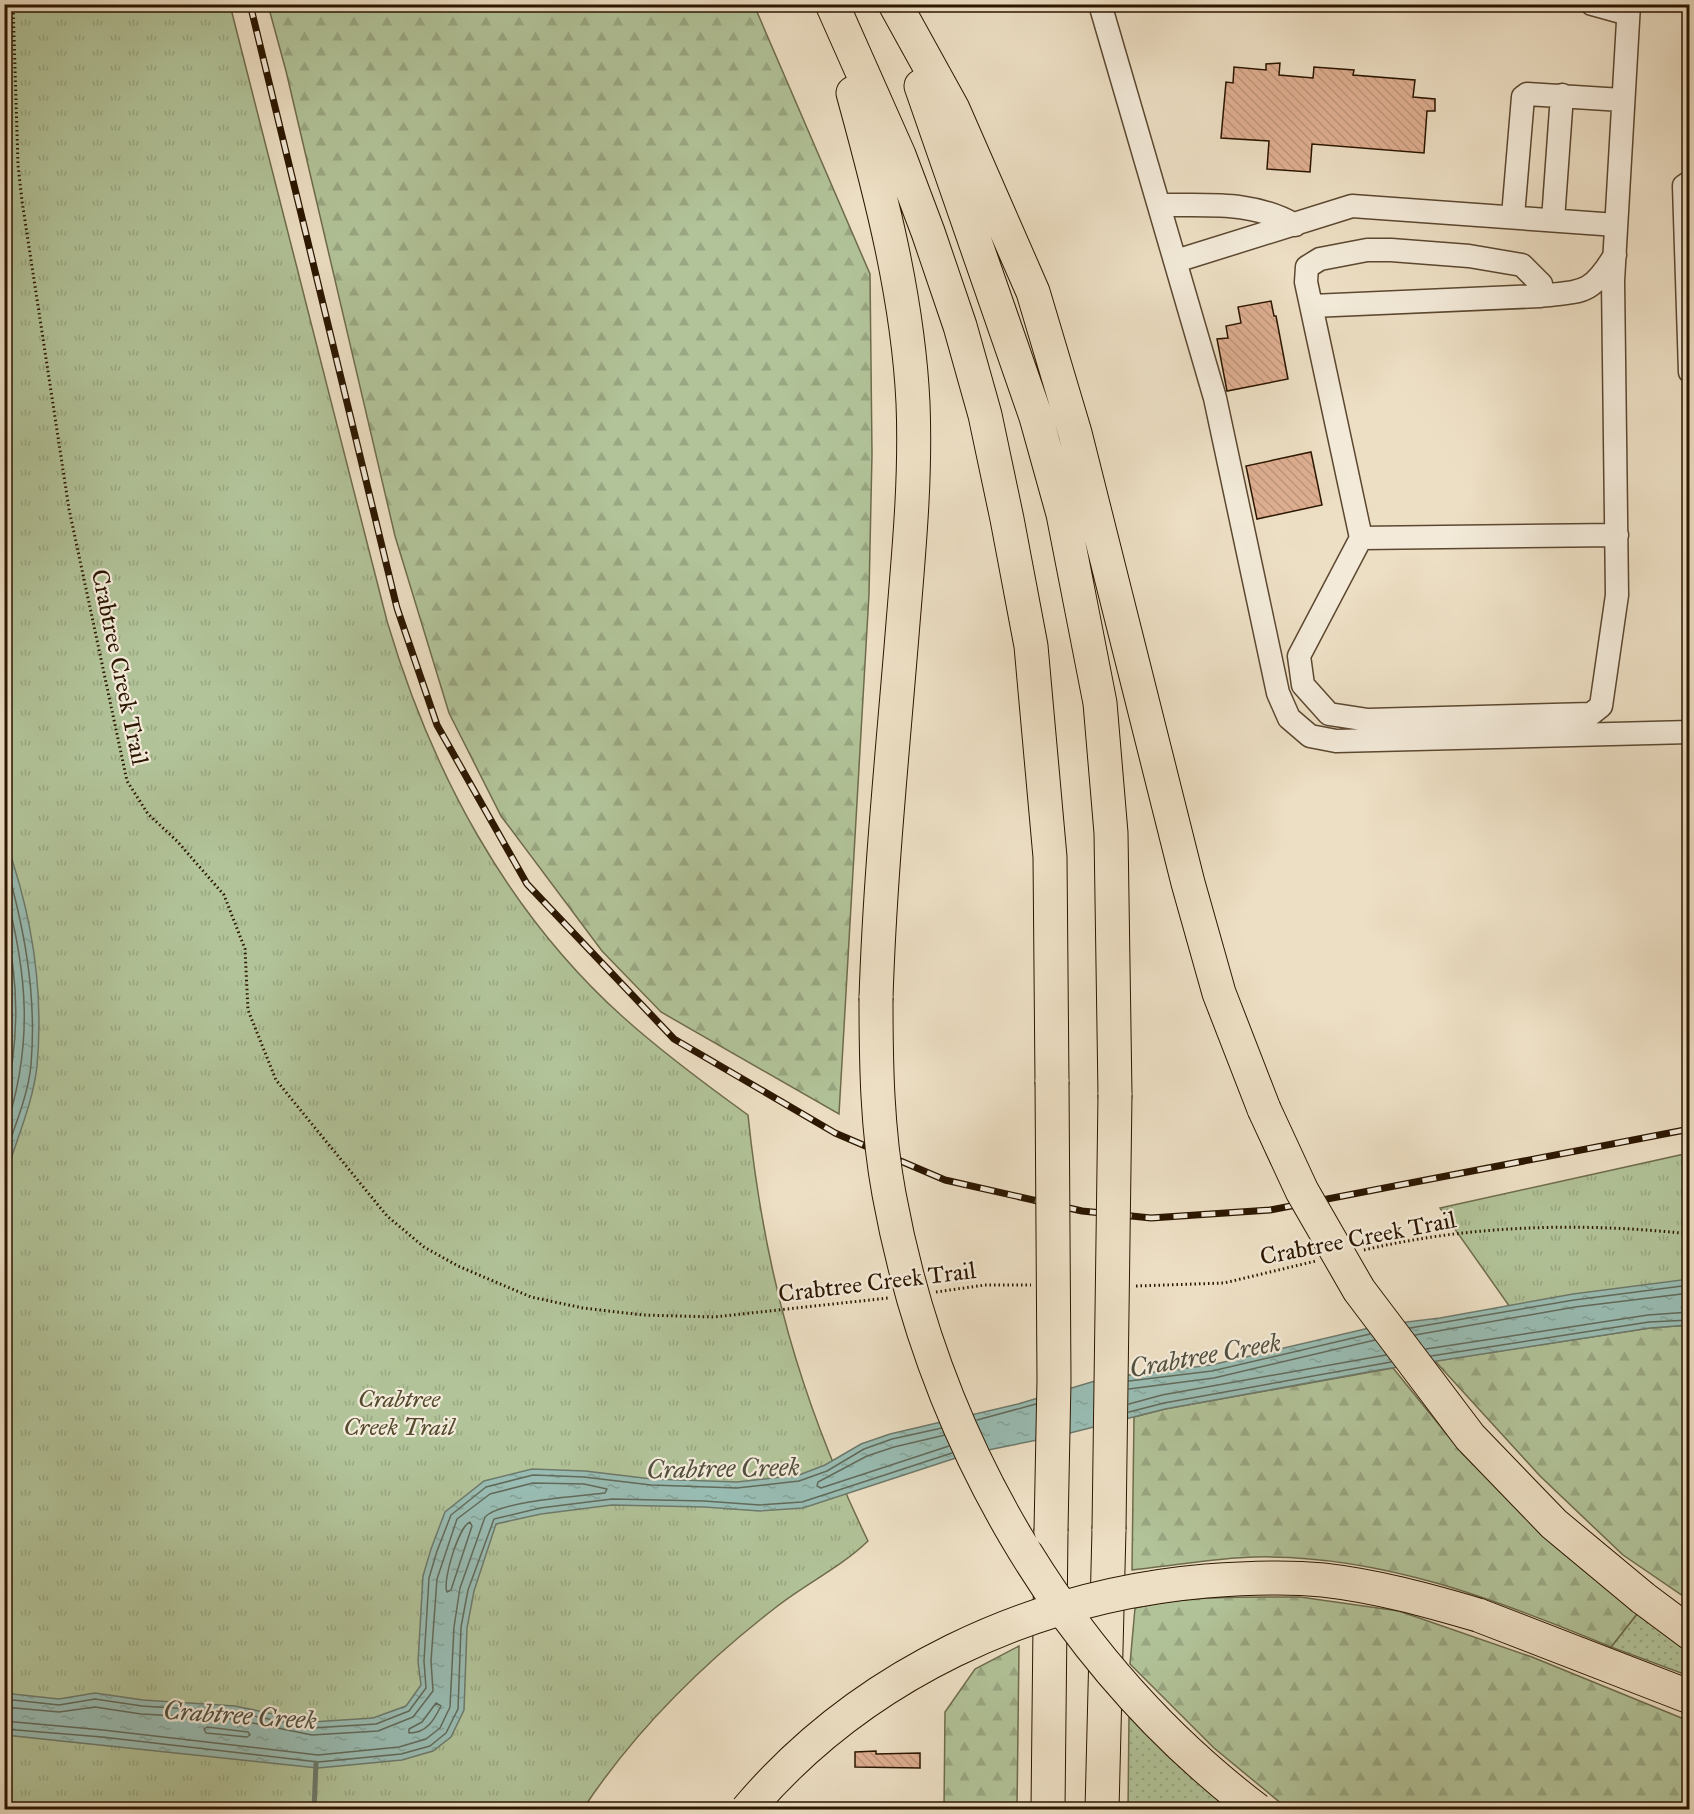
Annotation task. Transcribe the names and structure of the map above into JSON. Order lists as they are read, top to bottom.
{
  "streets": {
    "path": ["Crabtree Creek Trail"]
  },
  "water": ["Crabtree Creek"],
  "parks": ["Crabtree Creek Trail"]
}
